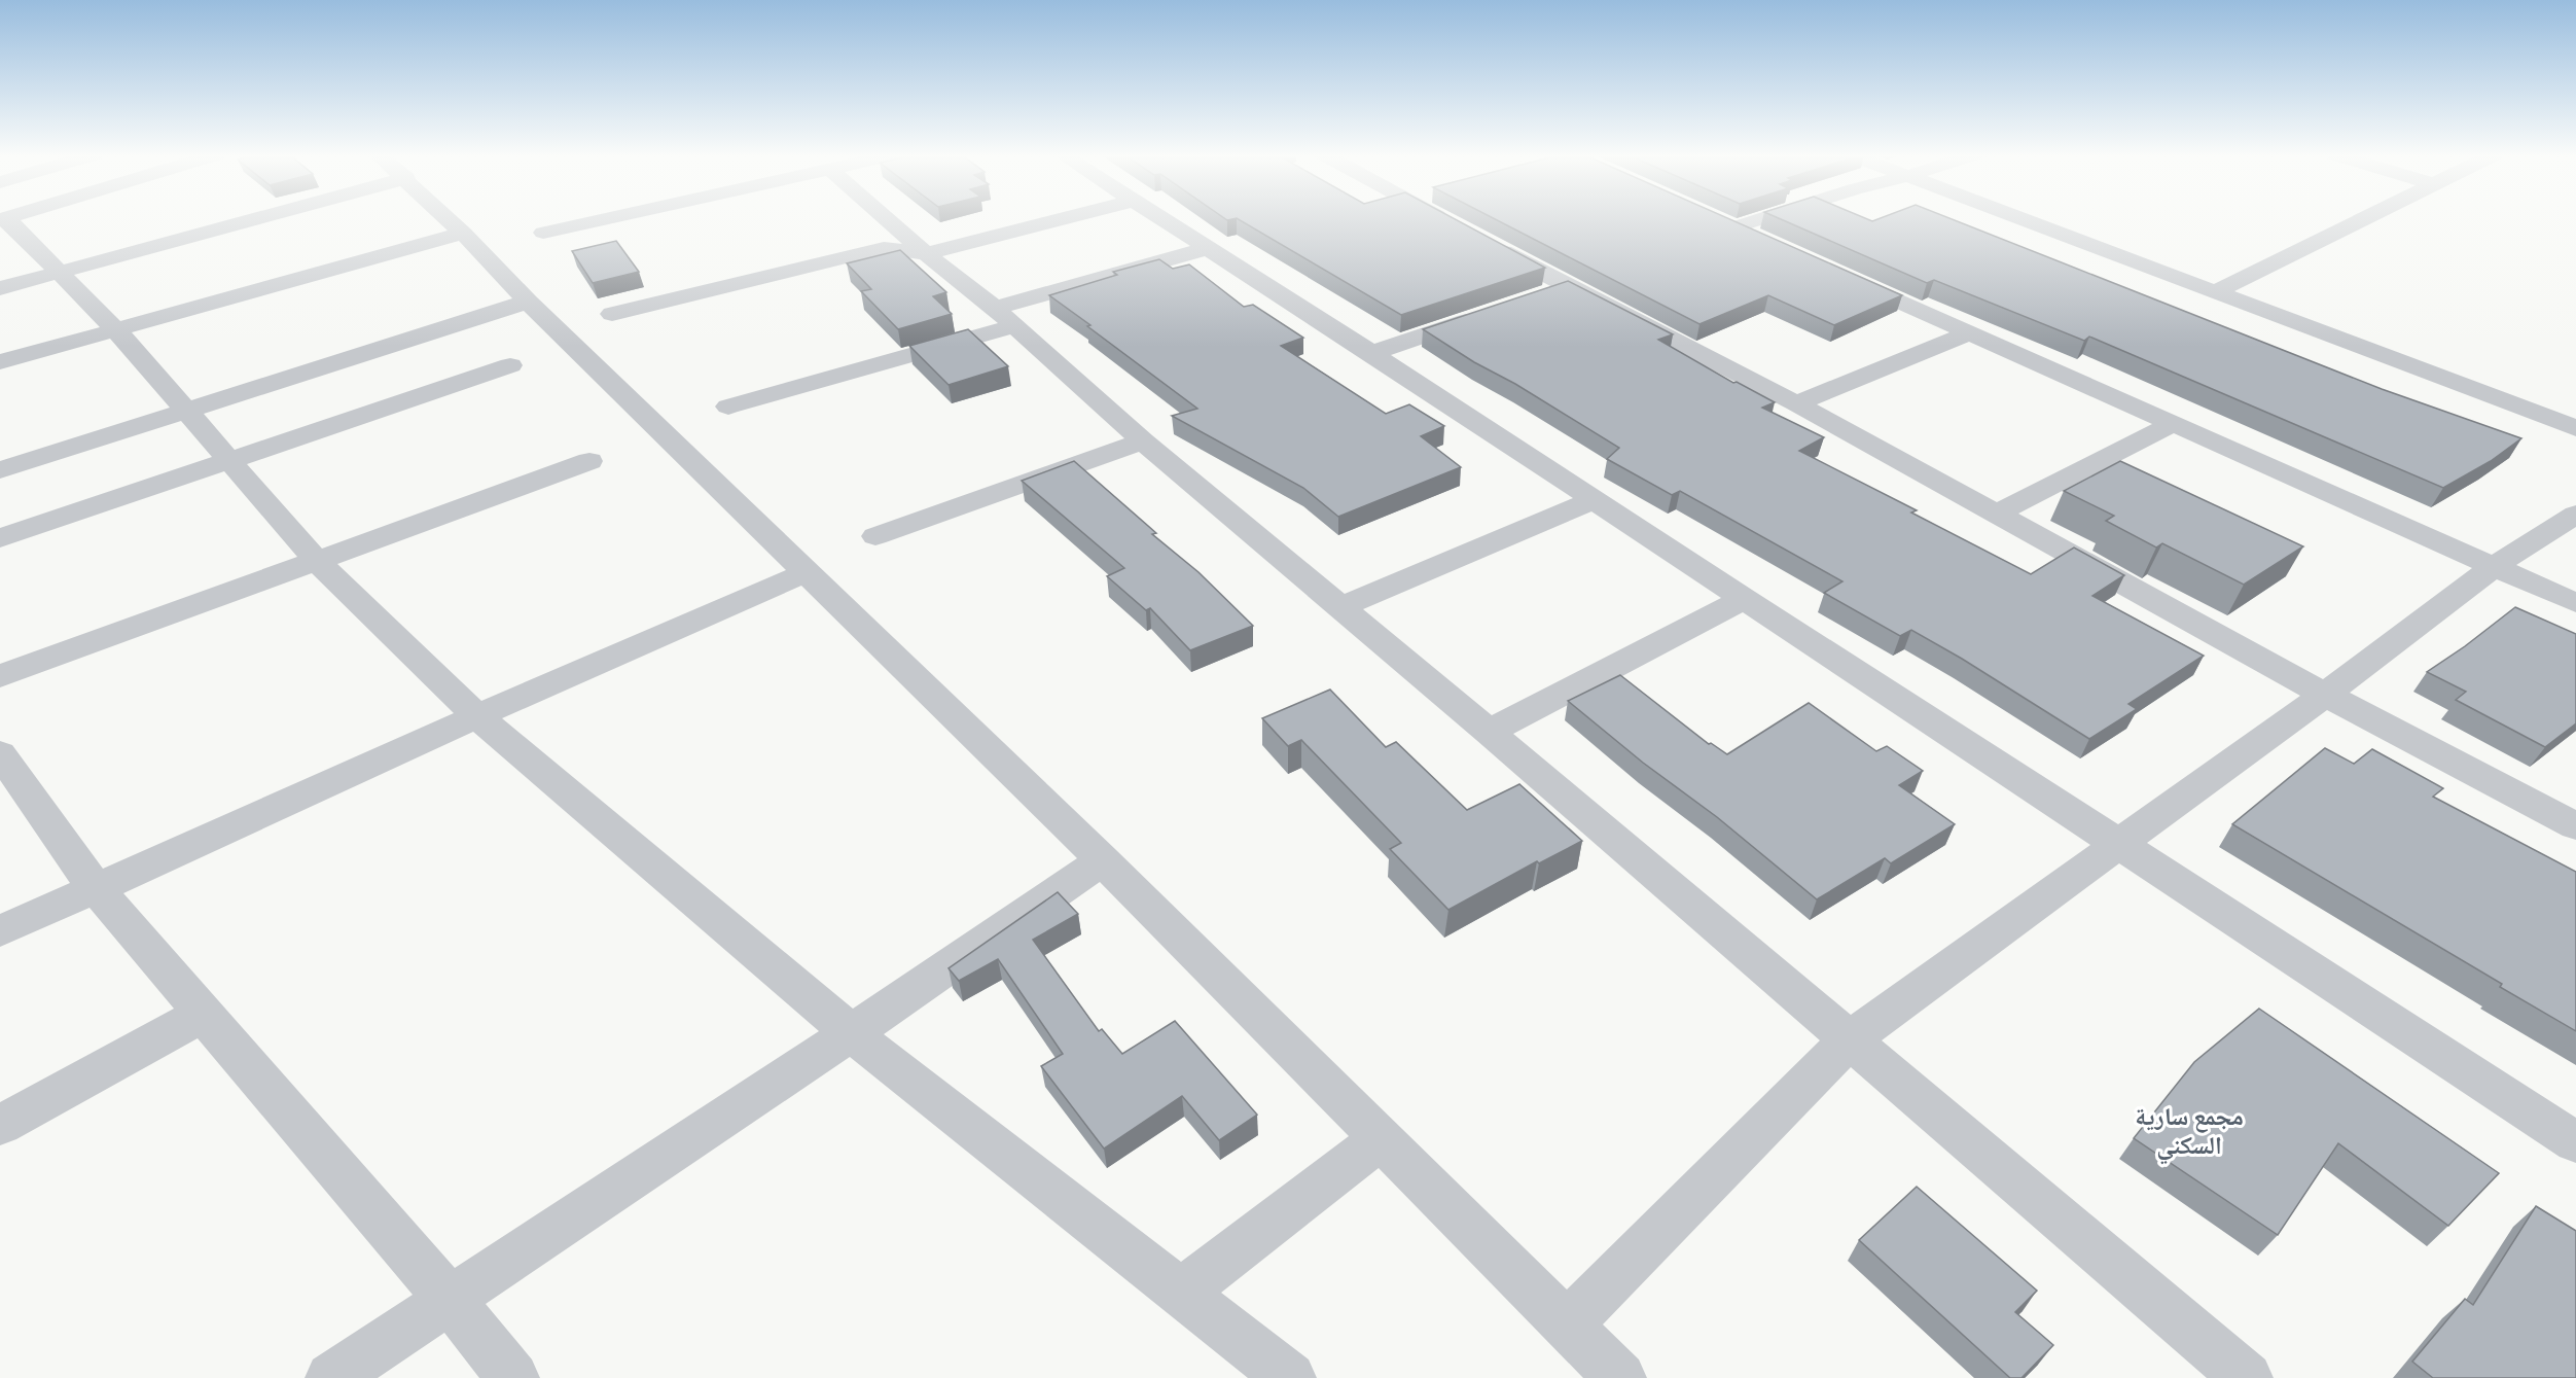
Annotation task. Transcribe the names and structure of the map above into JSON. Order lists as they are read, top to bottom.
{
  "districts": ["مجمع سارية السكني"]
}
